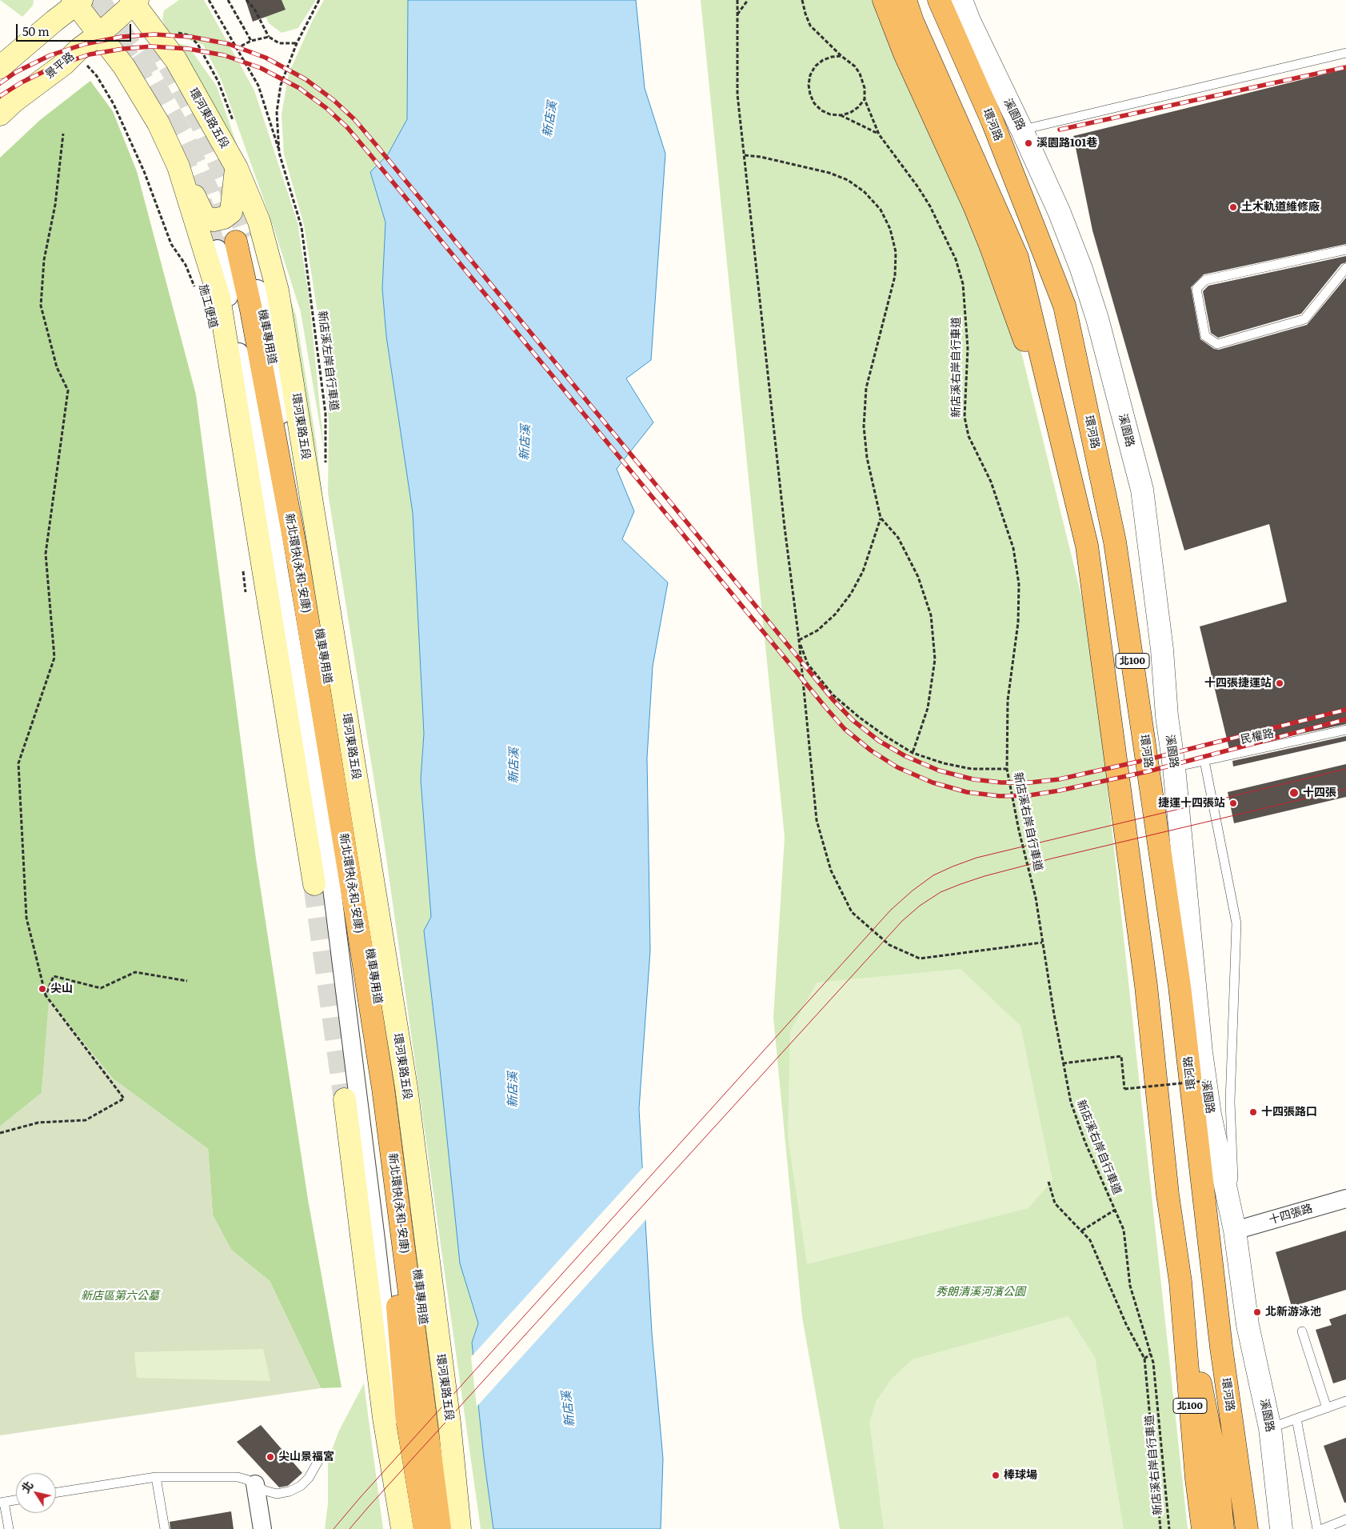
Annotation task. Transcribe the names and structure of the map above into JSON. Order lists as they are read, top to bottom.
{
  "streets": {
    "highway": ["環河路", "新北環快(永和-安康)", "北100"],
    "main road": ["景平路", "環河東路五段"],
    "street": ["溪園路", "機車專用道", "十四張路"],
    "lane": ["民權路"],
    "path": ["施工便道", "新店溪左岸自行車道", "新店溪右岸自行車道"]
  },
  "crossings": [
    ["景平路", "環河東路五段"],
    ["景平路", "施工便道"],
    ["溪園路", "民權路"],
    ["溪園路", "十四張路"],
    ["機車專用道", "新北環快(永和-安康)"]
  ],
  "water": ["新店溪"],
  "parks": ["秀朗清溪河濱公園", "新店區第六公墓"],
  "places": [
    "溪園路101巷",
    "土木軌道維修廠",
    "十四張捷運站",
    "十四張",
    "捷運十四張站",
    "尖山",
    "十四張路口",
    "北新游泳池",
    "尖山景福宮",
    "棒球場"
  ],
  "scale_bar": "50 m",
  "north": "top left"
}
